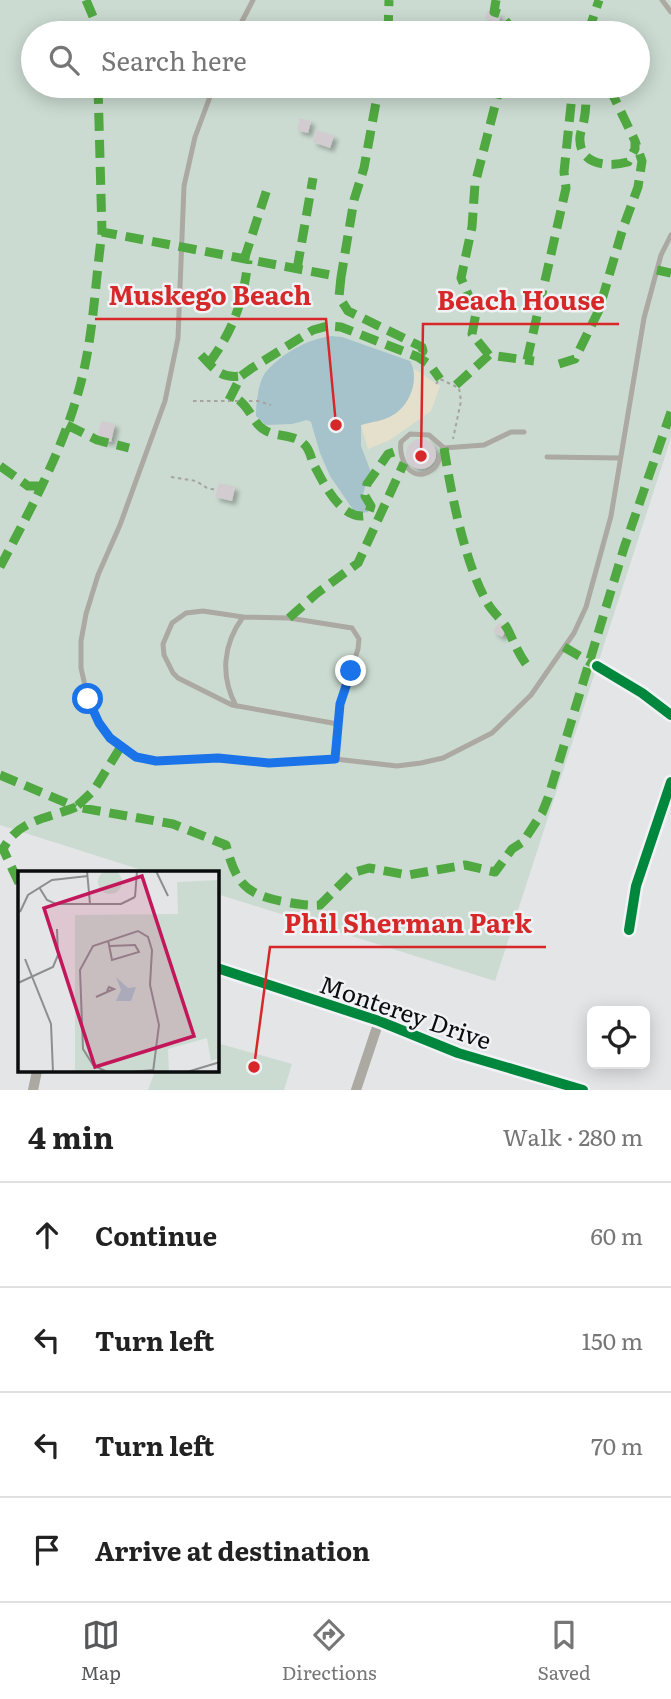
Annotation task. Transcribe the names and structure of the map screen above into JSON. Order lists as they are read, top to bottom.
{
  "streets": {
    "street": ["Monterey Drive"]
  },
  "places": ["Muskego Beach", "Beach House", "Phil Sherman Park"],
  "page": {
    "search": "Search here",
    "heading": ["4 min", "Walk · 280 m"],
    "list": [
      ["Continue", "60 m"],
      ["Turn left", "150 m"],
      ["Turn left", "70 m"],
      "Arrive at destination"
    ],
    "nav": ["Map", "Directions", "Saved"]
  }
}
